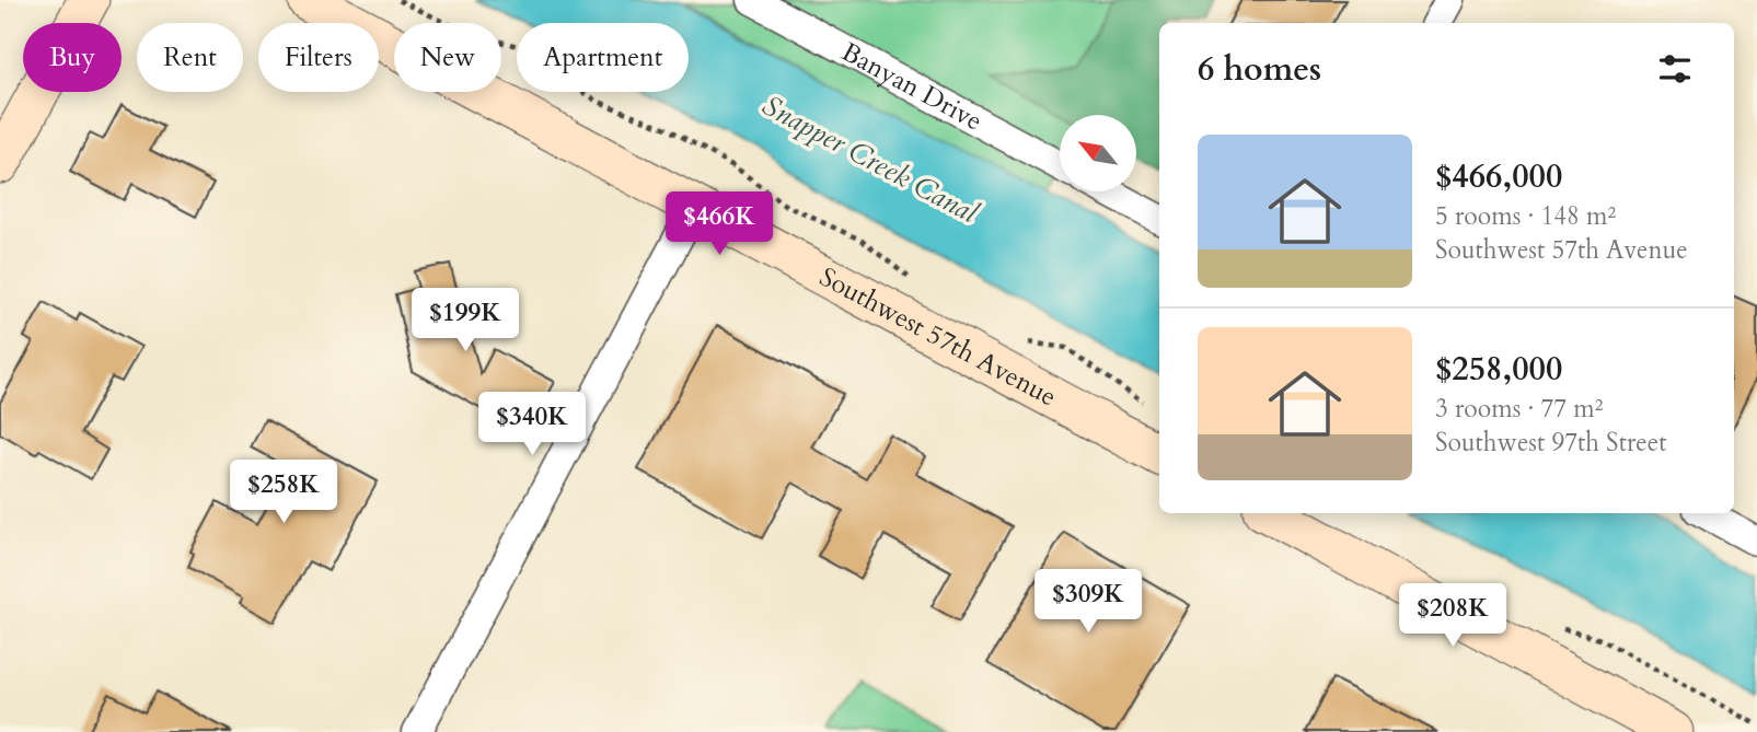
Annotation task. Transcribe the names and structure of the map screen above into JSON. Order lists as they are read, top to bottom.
{
  "streets": {
    "main road": ["Southwest 57th Avenue"],
    "street": ["Banyan Drive"]
  },
  "water": ["Snapper Creek Canal"],
  "north": "top left",
  "page": {
    "chip": [
      "Buy",
      "Rent",
      "Filters",
      "New",
      "Apartment"
    ],
    "heading": "6 homes",
    "list": [
      {
        "name": "$466,000",
        "note": "5 rooms · 148 m² · Southwest 57th Avenue"
      },
      {
        "name": "$258,000",
        "note": "3 rooms · 77 m² · Southwest 97th Street"
      }
    ],
    "price": [
      "$466K",
      "$199K",
      "$340K",
      "$258K",
      "$309K",
      "$208K"
    ]
  }
}
